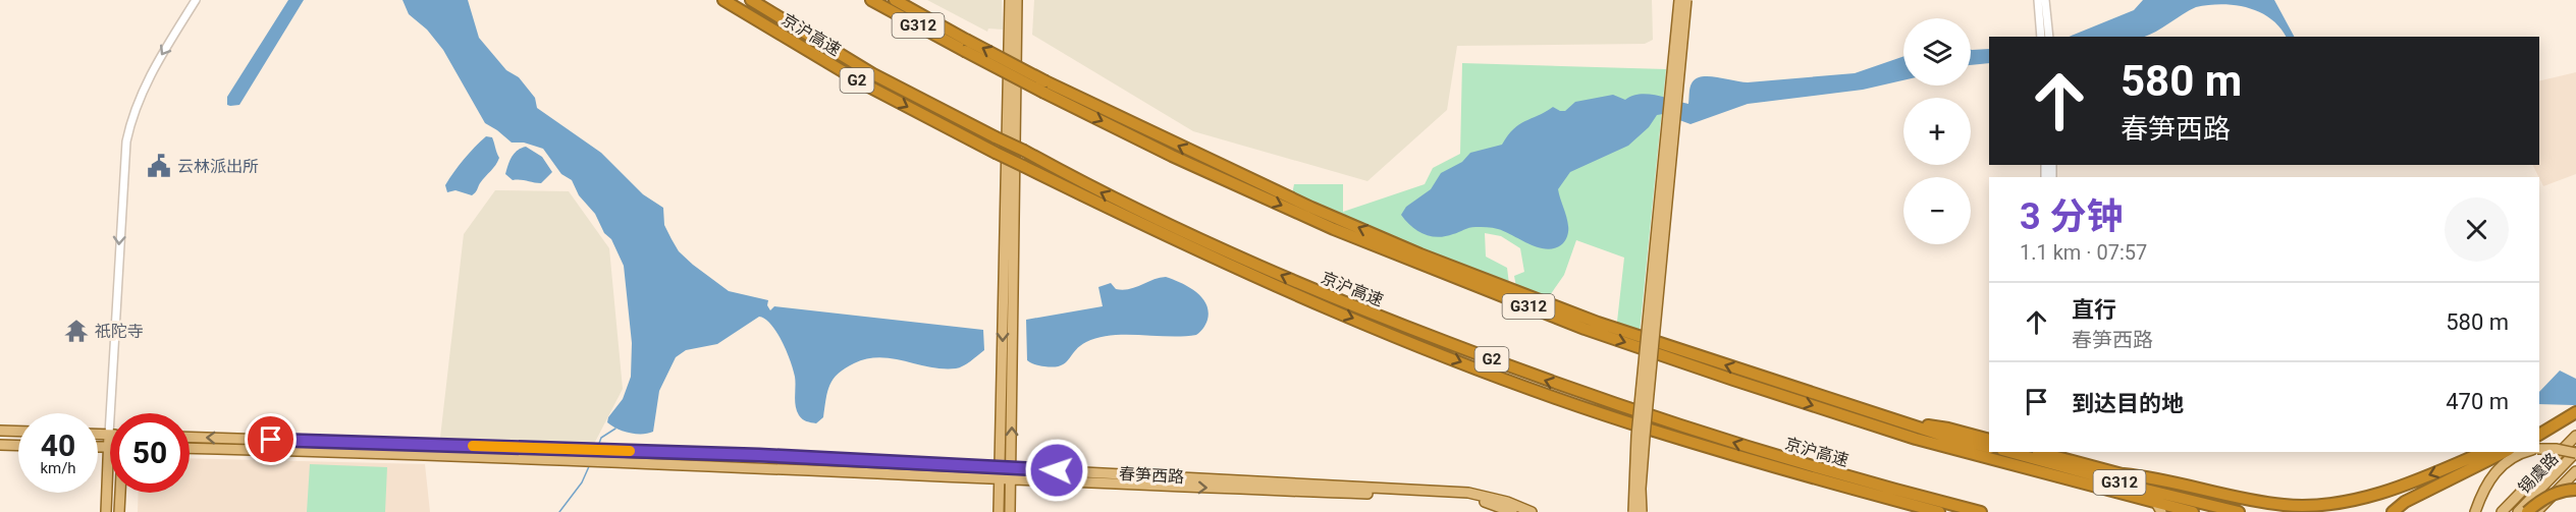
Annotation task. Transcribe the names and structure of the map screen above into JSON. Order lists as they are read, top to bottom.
{
  "streets": {
    "highway": ["G312", "京沪高速", "G2"],
    "main road": ["锡虞路", "春笋西路"]
  },
  "places": {
    "public building": ["云林派出所"],
    "temple": ["祇陀寺"]
  },
  "page": {
    "map_buttons": ["+", "−"],
    "turn": ["580 m", "春笋西路"],
    "heading": ["3 分钟", "1.1 km · 07:57"],
    "list": [
      {
        "name": "直行",
        "note": "春笋西路",
        "value": "580 m"
      },
      {
        "name": "到达目的地",
        "value": "470 m"
      }
    ],
    "speed": "40 km/h",
    "limit": "50"
  }
}
